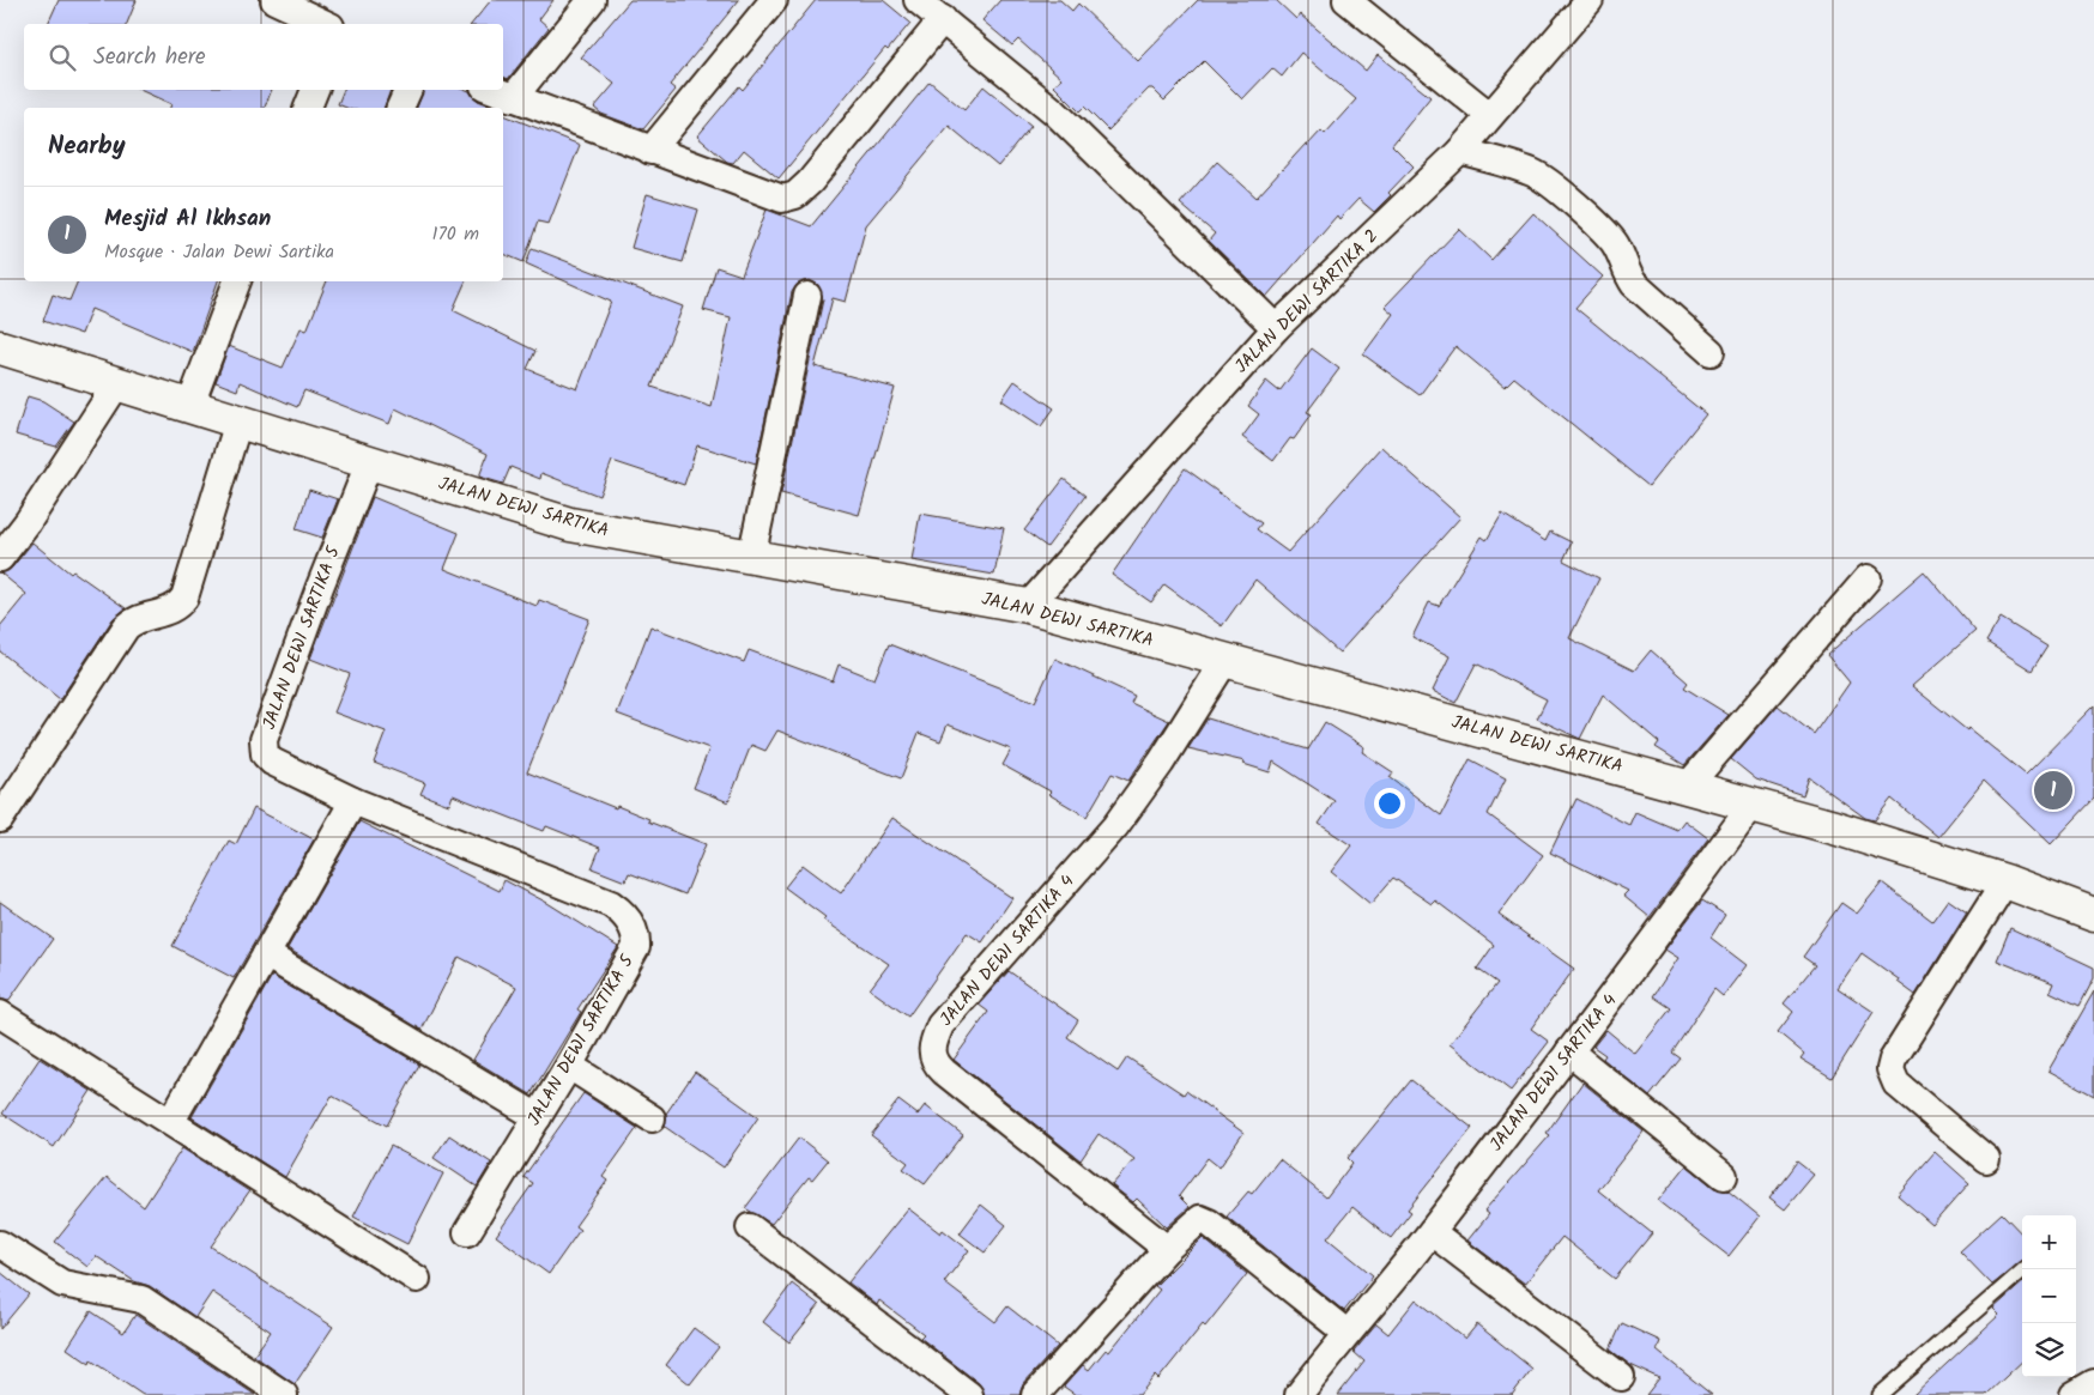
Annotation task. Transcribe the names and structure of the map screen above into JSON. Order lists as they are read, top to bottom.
{
  "streets": {
    "main road": ["JALAN DEWI SARTIKA"],
    "street": ["JALAN DEWI SARTIKA 2", "JALAN DEWI SARTIKA 5", "JALAN DEWI SARTIKA 4"]
  },
  "crossings": [
    ["JALAN DEWI SARTIKA 2", "JALAN DEWI SARTIKA"],
    ["JALAN DEWI SARTIKA", "JALAN DEWI SARTIKA 5"],
    ["JALAN DEWI SARTIKA", "JALAN DEWI SARTIKA 4"]
  ],
  "page": {
    "search": "Search here",
    "heading": "Nearby",
    "list": [
      {
        "mark": "1",
        "name": "Mesjid Al Ikhsan",
        "note": "Mosque · Jalan Dewi Sartika",
        "value": "170 m"
      }
    ],
    "pins": "1",
    "map_buttons": ["+", "−"]
  }
}
